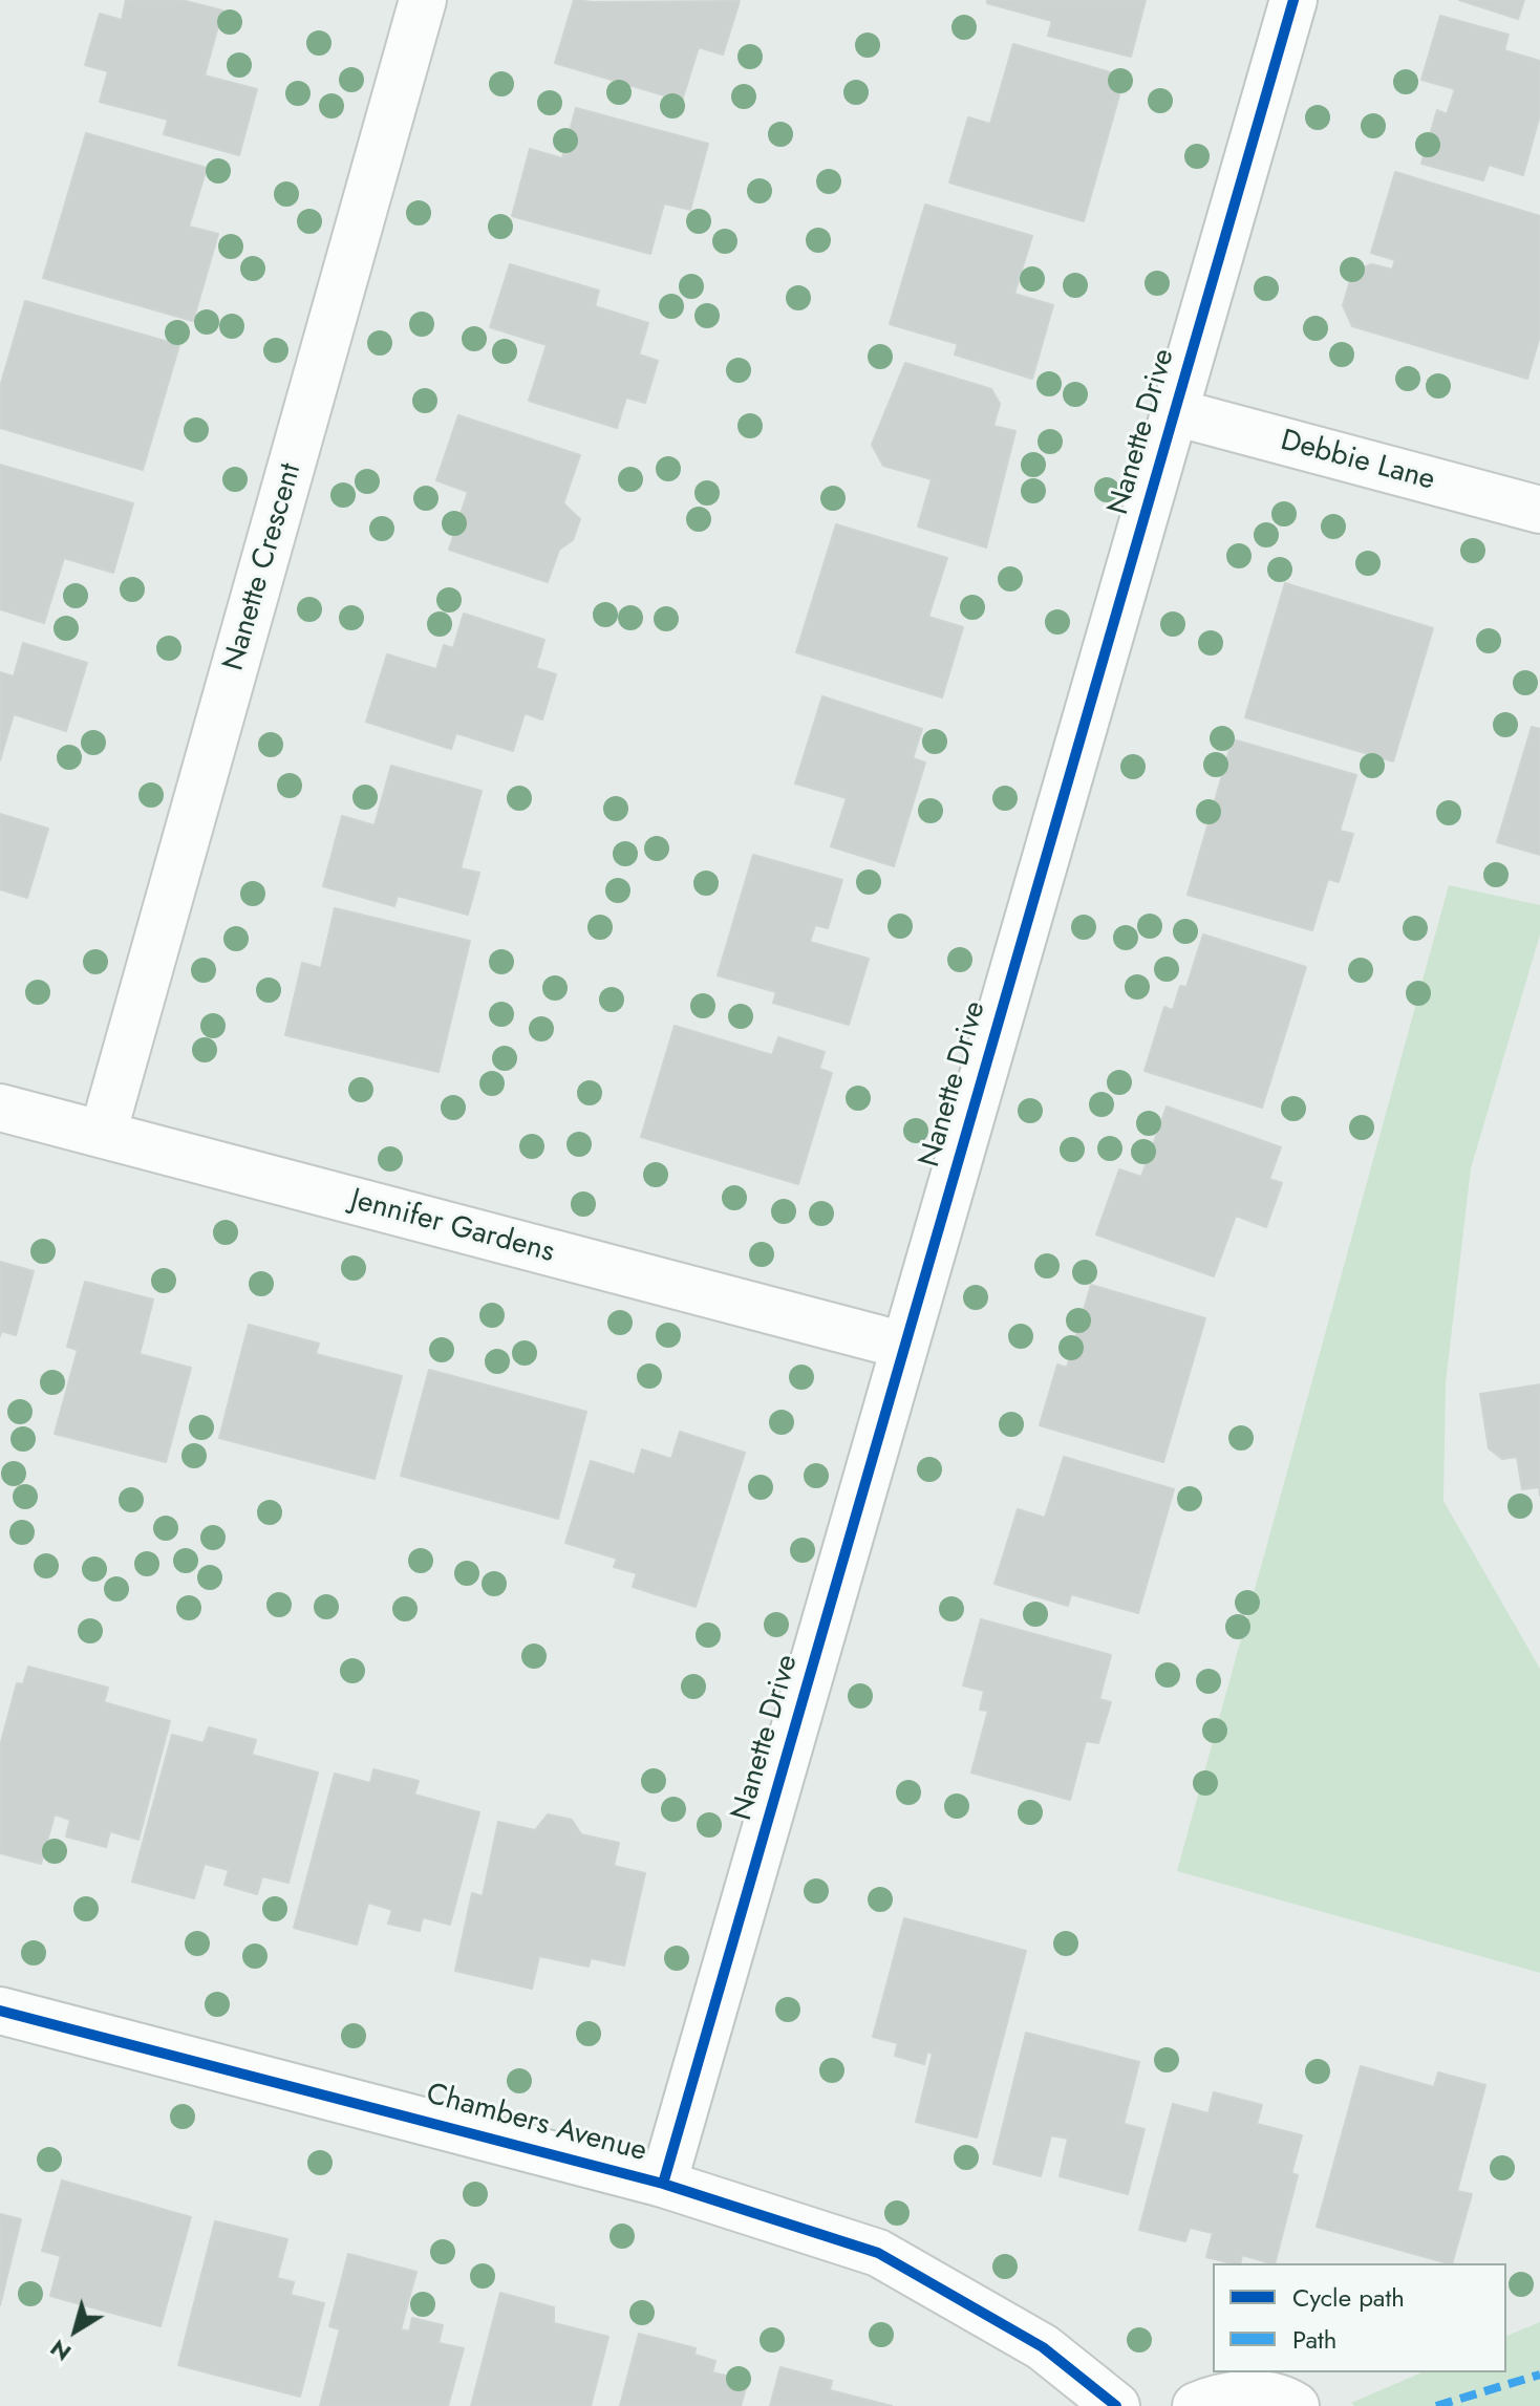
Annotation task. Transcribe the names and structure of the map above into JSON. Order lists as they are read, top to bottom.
{
  "streets": {
    "street": [
      "Nanette Drive",
      "Debbie Lane",
      "Nanette Crescent",
      "Jennifer Gardens",
      "Chambers Avenue"
    ]
  },
  "crossings": [
    ["Nanette Drive", "Debbie Lane"],
    ["Nanette Drive", "Jennifer Gardens"],
    ["Nanette Drive", "Chambers Avenue"],
    ["Nanette Crescent", "Jennifer Gardens"]
  ],
  "legend": ["Cycle path", "Path"],
  "north": "bottom left"
}
